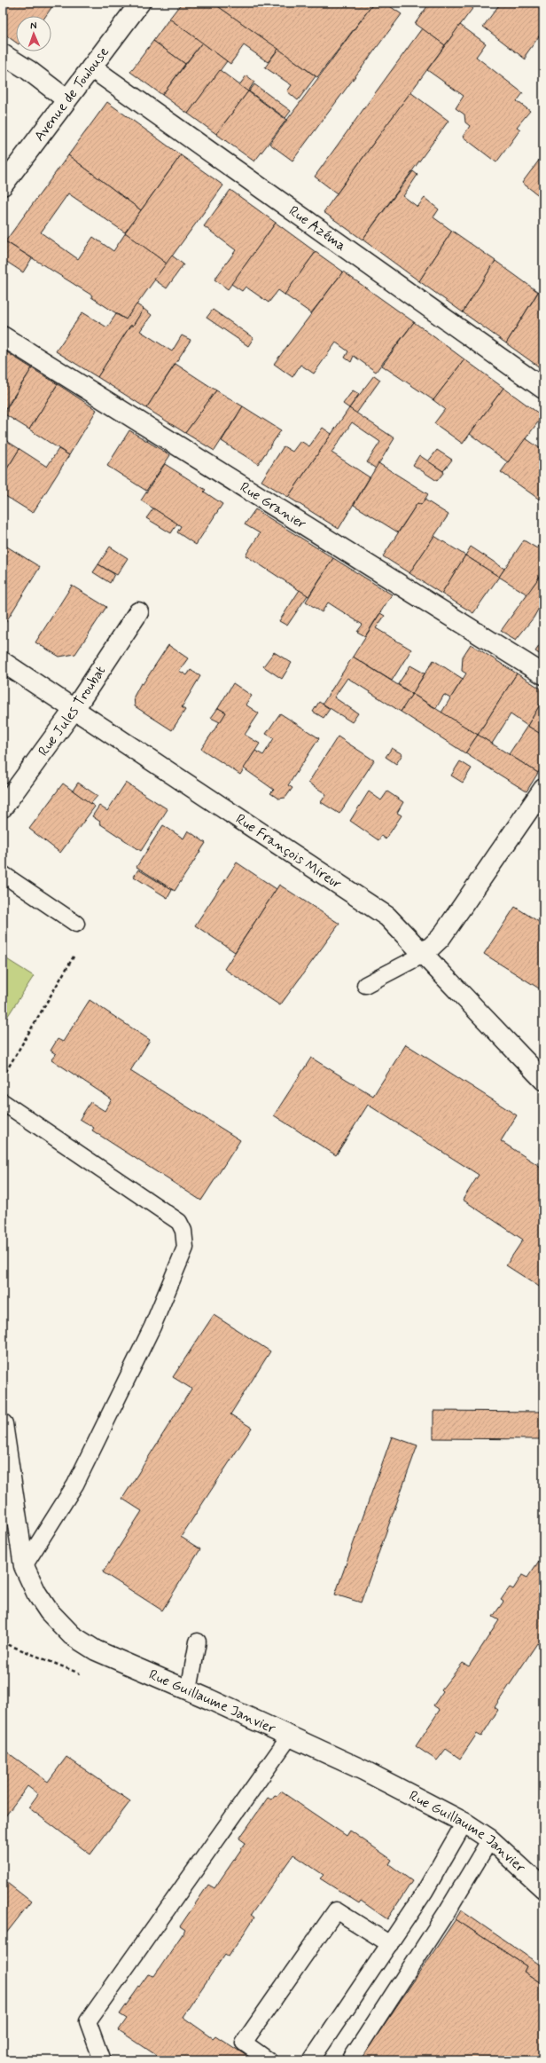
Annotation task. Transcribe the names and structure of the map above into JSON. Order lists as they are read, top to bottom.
{
  "streets": {
    "street": [
      "Avenue de Toulouse",
      "Rue Azéma",
      "Rue Granier",
      "Rue Jules Troubat",
      "Rue François Mireur",
      "Rue Guillaume Janvier"
    ]
  },
  "crossings": [
    ["Avenue de Toulouse", "Rue Azéma"],
    ["Rue Jules Troubat", "Rue François Mireur"]
  ],
  "north": "top"
}
